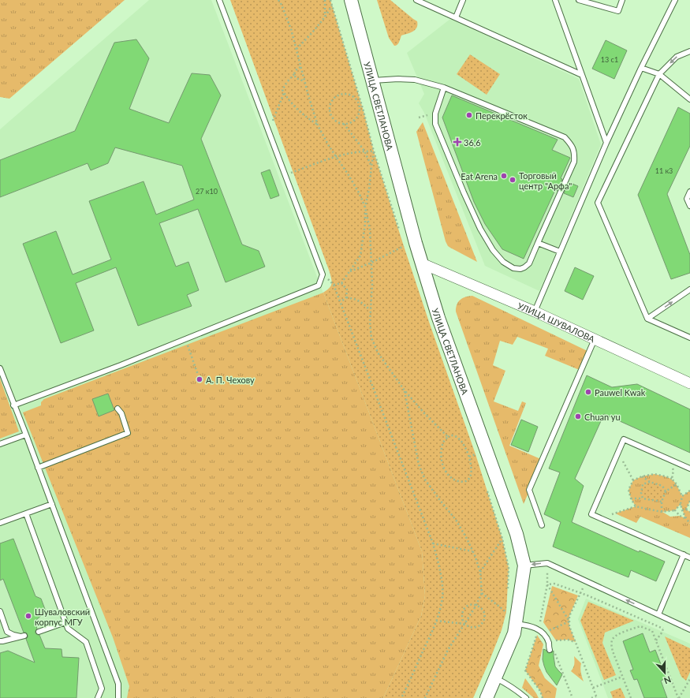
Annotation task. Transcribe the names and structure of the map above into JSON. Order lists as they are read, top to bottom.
{
  "streets": {
    "street": ["УЛИЦА СВЕТЛАНОВА", "УЛИЦА ШУВАЛОВА"]
  },
  "crossings": [
    ["УЛИЦА СВЕТЛАНОВА", "УЛИЦА ШУВАЛОВА"]
  ],
  "places": {
    "other": [
      "Перекрёсток",
      "Eat Arena",
      "Торговый центр \"Арфа\"",
      "А. П. Чехову",
      "Pauwel Kwak",
      "Chuan yu",
      "Шуваловский корпус МГУ"
    ],
    "health": ["36,6"]
  },
  "house_numbers": ["13 с1", "11 к3", "27 к10"],
  "north": "bottom"
}
